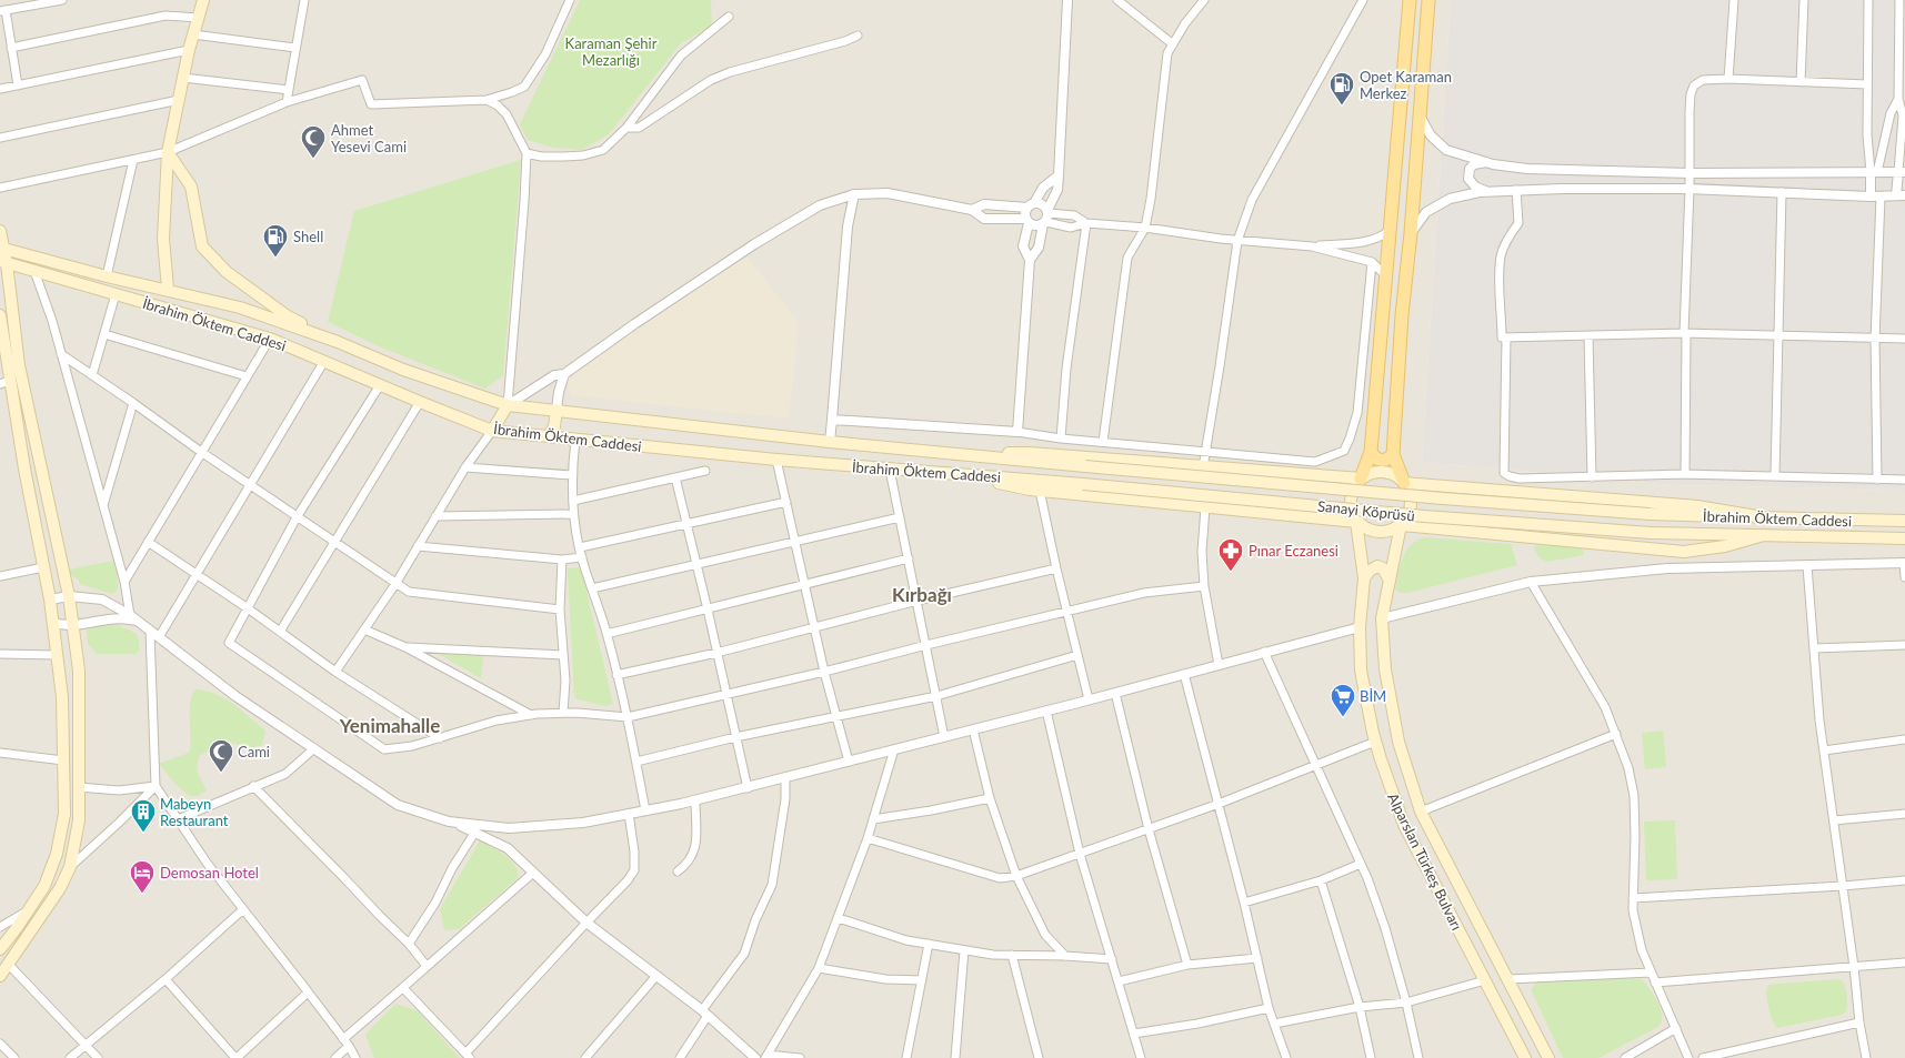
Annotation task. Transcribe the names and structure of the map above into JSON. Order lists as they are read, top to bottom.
{
  "streets": {
    "main road": ["İbrahim Öktem Caddesi", "Sanayi Köprüsü", "Alparslan Türkeş Bulvarı"]
  },
  "crossings": [
    ["İbrahim Öktem Caddesi", "Sanayi Köprüsü"]
  ],
  "districts": ["Kırbağı", "Yenimahalle"],
  "parks": ["Karaman Şehir Mezarlığı"],
  "places": {
    "fuel station": ["Opet Karaman Merkez", "Shell"],
    "mosque": ["Ahmet Yesevi Cami", "Cami"],
    "pharmacy": ["Pınar Eczanesi"],
    "supermarket": ["BİM"],
    "building": ["Mabeyn Restaurant"],
    "hotel": ["Demosan Hotel"]
  }
}
